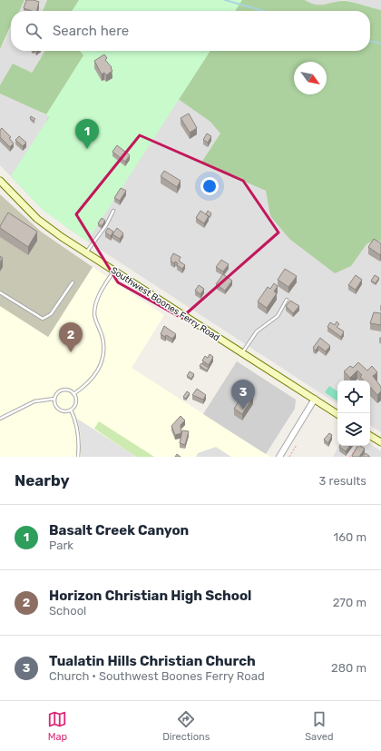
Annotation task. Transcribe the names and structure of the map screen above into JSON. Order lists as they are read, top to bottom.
{
  "streets": {
    "main road": ["Southwest Boones Ferry Road"]
  },
  "north": "bottom right",
  "page": {
    "search": "Search here",
    "pins": ["1", "2", "3"],
    "heading": ["Nearby", "3 results"],
    "list": [
      {
        "mark": "1",
        "name": "Basalt Creek Canyon",
        "note": "Park",
        "value": "160 m"
      },
      {
        "mark": "2",
        "name": "Horizon Christian High School",
        "note": "School",
        "value": "270 m"
      },
      {
        "mark": "3",
        "name": "Tualatin Hills Christian Church",
        "note": "Church · Southwest Boones Ferry Road",
        "value": "280 m"
      }
    ],
    "nav": ["Map", "Directions", "Saved"]
  }
}
